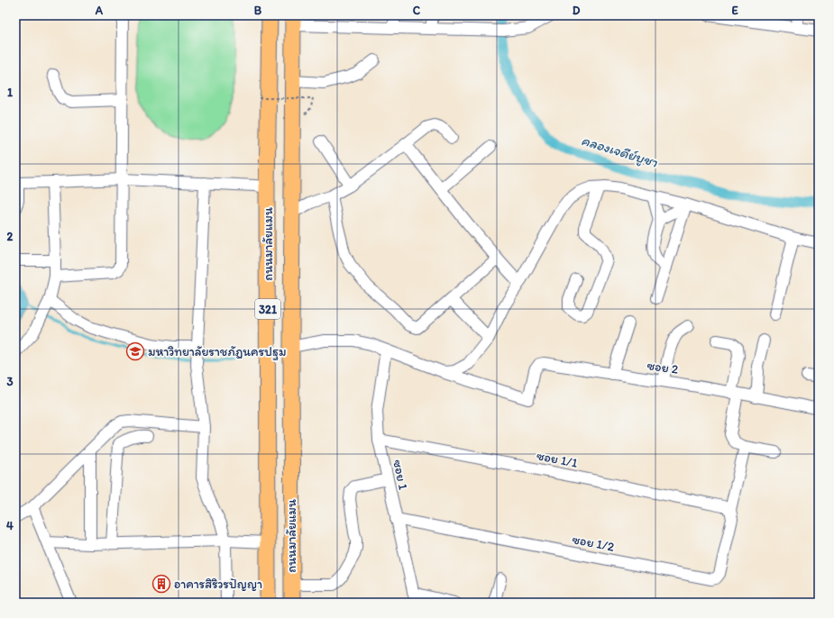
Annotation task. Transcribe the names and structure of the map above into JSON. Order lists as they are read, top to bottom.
{
  "streets": {
    "highway": ["ถนนมาลัยแมน", "321"],
    "street": [
      "ซอย 2",
      "ซอย 1/1",
      "ซอย 1",
      "ซอย 1/2"
    ]
  },
  "crossings": [
    ["ซอย 1/1", "ซอย 1"],
    ["ซอย 1/1", "ซอย 1/2"],
    ["ซอย 1", "ซอย 1/2"]
  ],
  "water": ["คลองเจดีย์บูชา"],
  "places": {
    "school or university": ["มหาวิทยาลัยราชภัฏนครปฐม"],
    "building": ["อาคารสิริวรปัญญา"]
  },
  "grid": {
    "columns": [
      "A",
      "B",
      "C",
      "D",
      "E"
    ],
    "rows": [
      "1",
      "2",
      "3",
      "4"
    ]
  }
}
